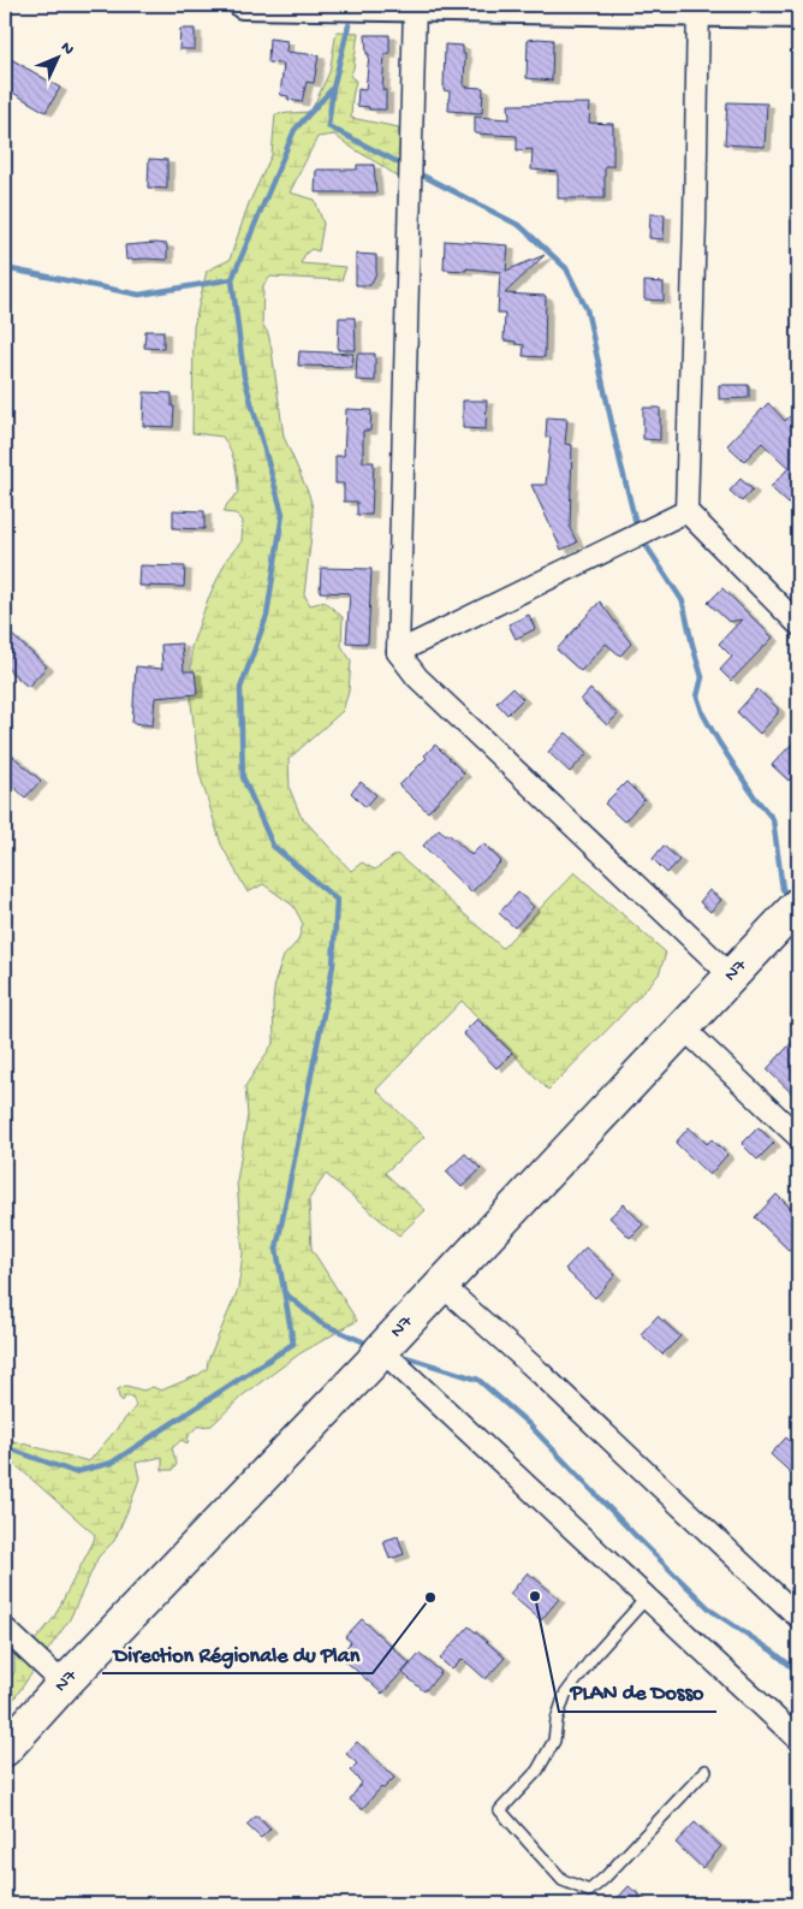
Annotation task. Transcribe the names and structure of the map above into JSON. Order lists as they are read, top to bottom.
{
  "streets": {
    "main road": ["N7"]
  },
  "places": ["PLAN de Dosso", "Direction Régionale du Plan"],
  "north": "top right"
}
